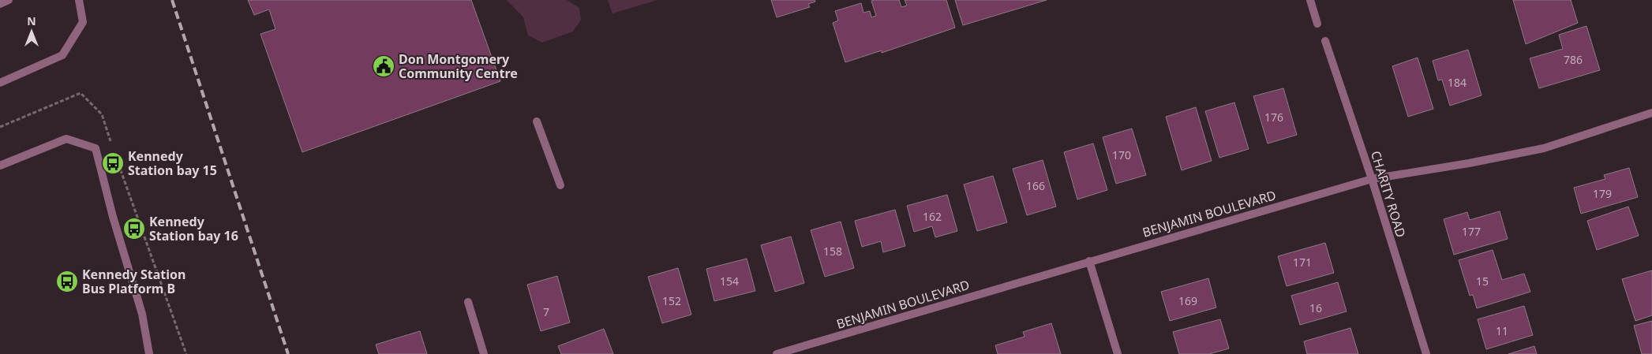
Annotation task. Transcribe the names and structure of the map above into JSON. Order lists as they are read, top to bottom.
{
  "streets": {
    "street": ["CHARITY ROAD", "BENJAMIN BOULEVARD"]
  },
  "crossings": [
    ["CHARITY ROAD", "BENJAMIN BOULEVARD"]
  ],
  "places": {
    "public building": ["Don Montgomery Community Centre"],
    "bus stop": ["Kennedy Station bay 15", "Kennedy Station bay 16", "Kennedy Station Bus Platform B"]
  },
  "house_numbers": [
    "786",
    "184",
    "176",
    "170",
    "166",
    "179",
    "162",
    "177",
    "158",
    "171",
    "154",
    "15",
    "152",
    "169",
    "16",
    "7",
    "11"
  ],
  "north": "top"
}
